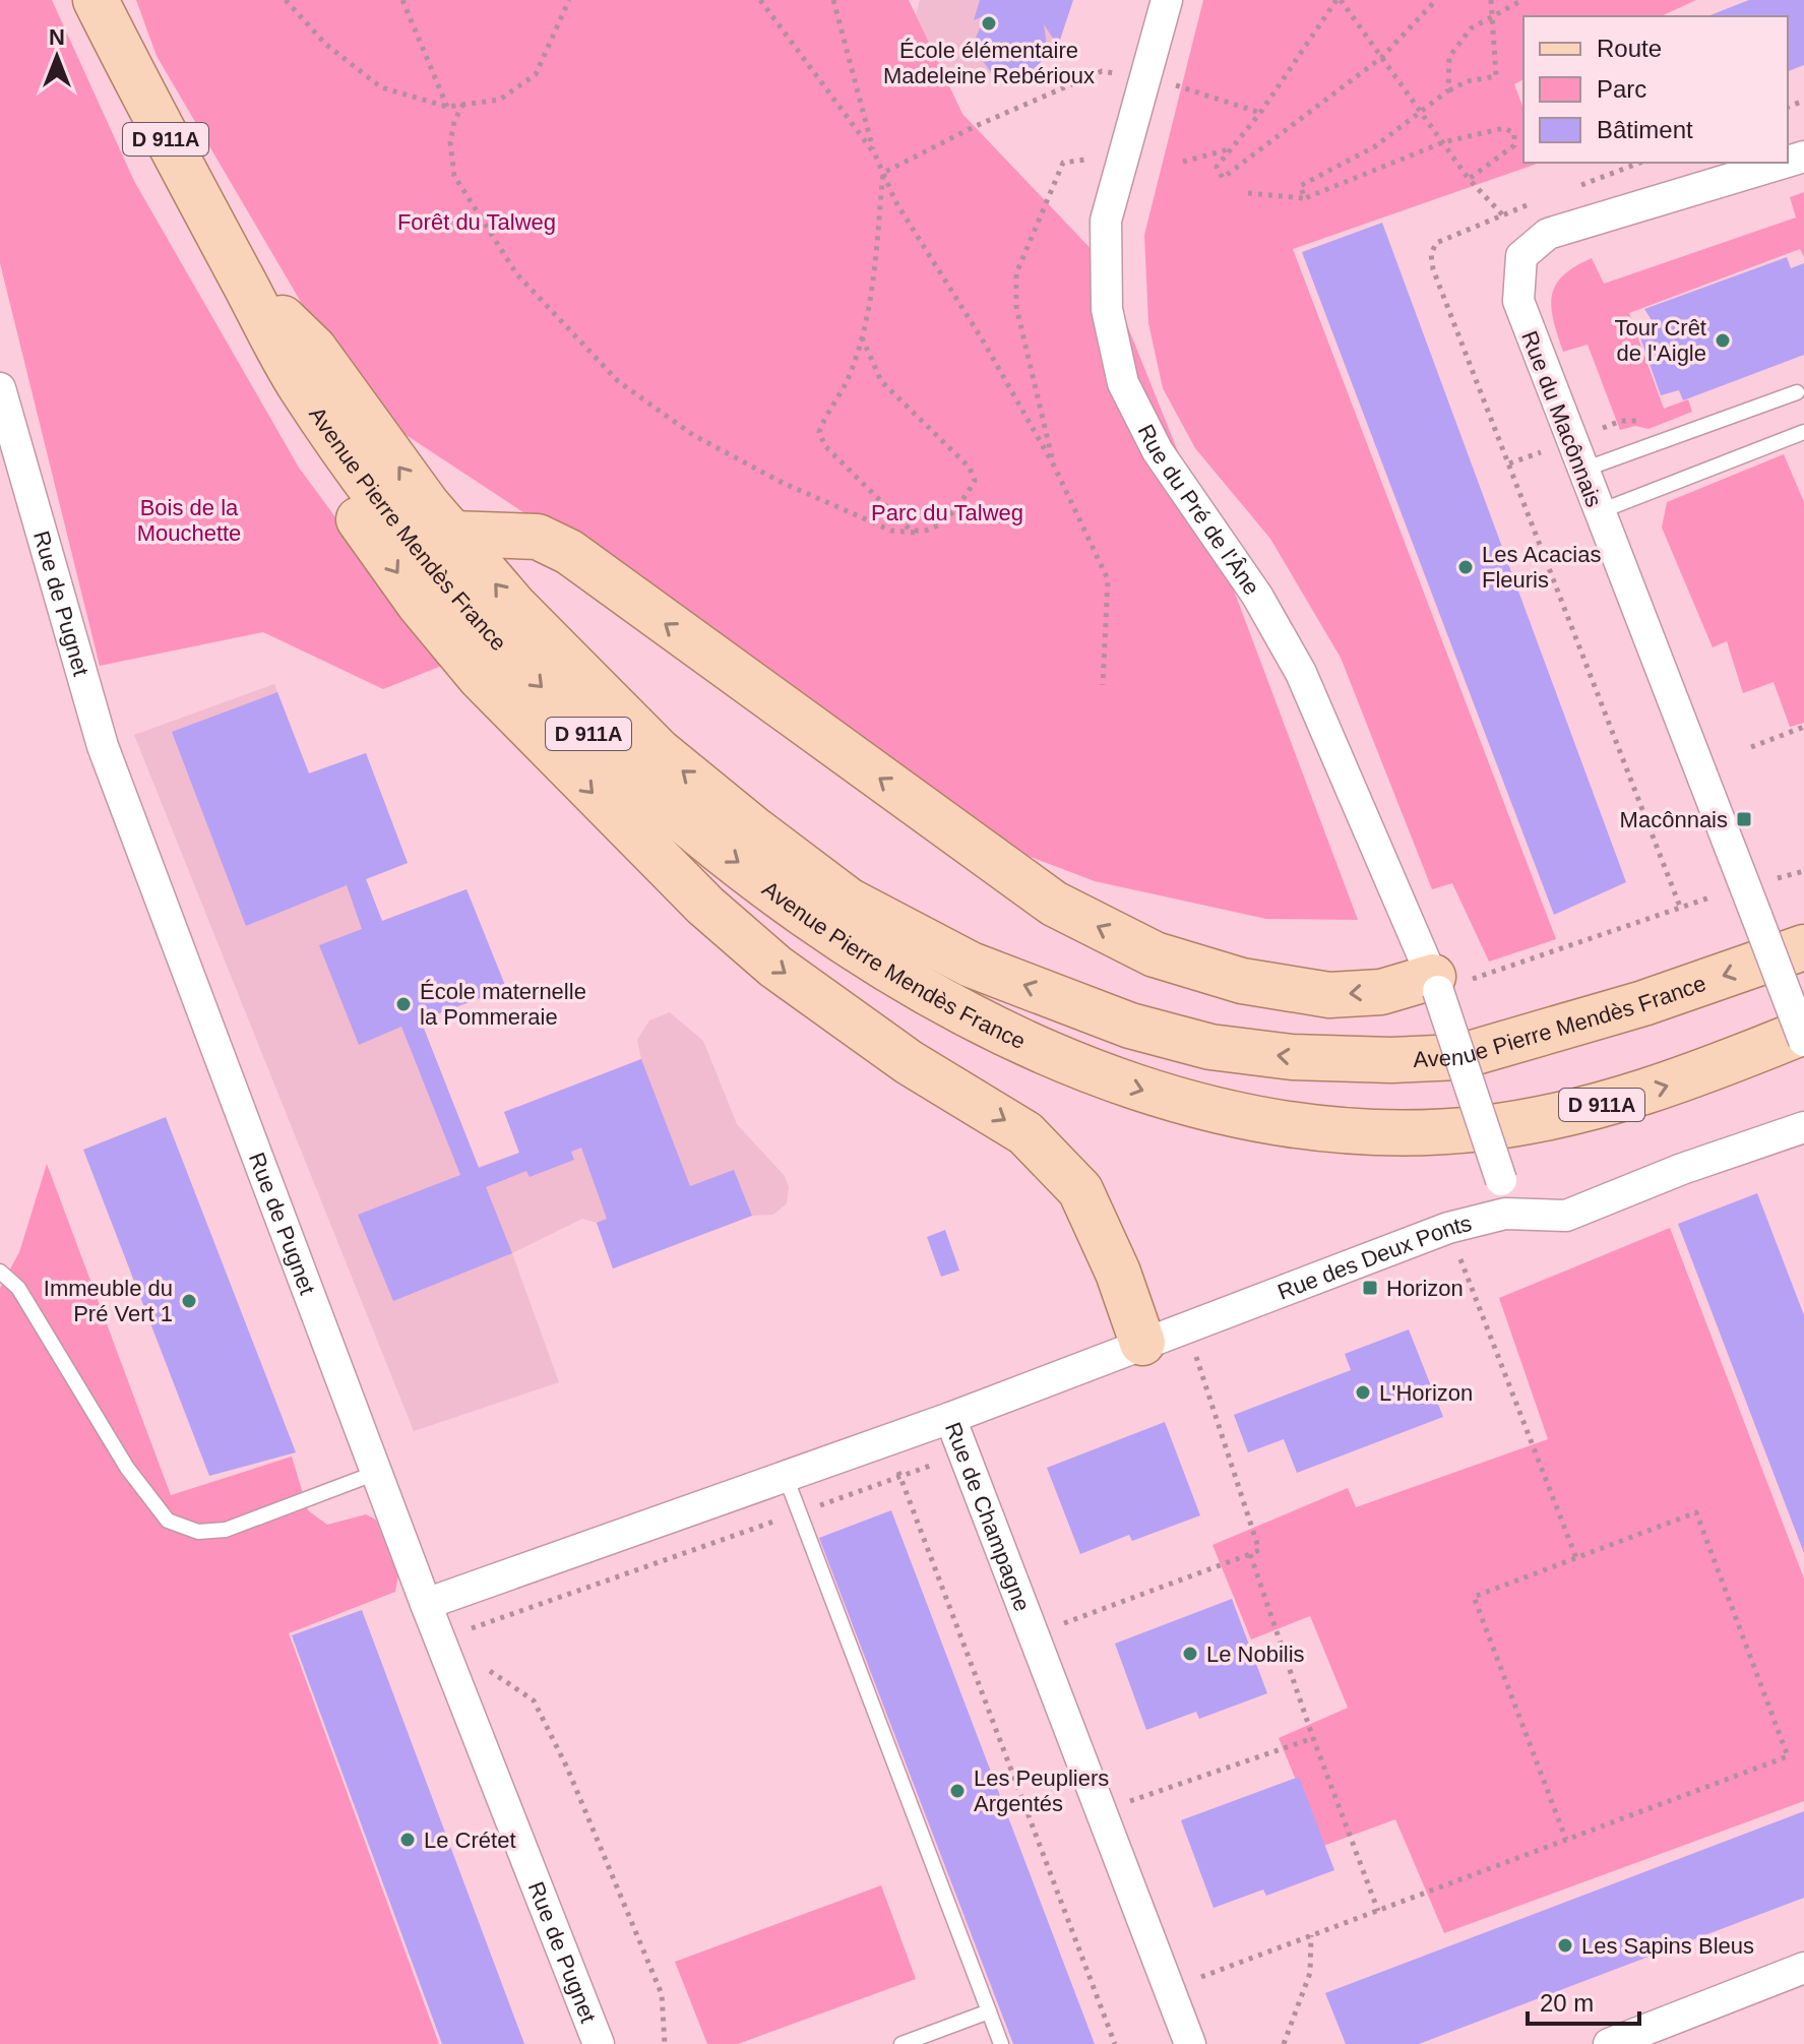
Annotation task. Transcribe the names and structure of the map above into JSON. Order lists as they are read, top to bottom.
{
  "streets": {
    "main road": ["D 911A", "Avenue Pierre Mendès France"],
    "street": [
      "Rue du Macônnais",
      "Rue du Pré de l'Âne",
      "Rue de Pugnet",
      "Rue des Deux Ponts",
      "Rue de Champagne"
    ]
  },
  "crossings": [
    ["Rue du Pré de l'Âne", "Rue des Deux Ponts"],
    ["Rue de Pugnet", "Rue de Champagne"],
    ["Rue des Deux Ponts", "Rue de Champagne"]
  ],
  "parks": ["Forêt du Talweg", "Bois de la Mouchette", "Parc du Talweg"],
  "places": {
    "other": [
      "École élémentaire Madeleine Rebérioux",
      "Tour Crêt de l'Aigle",
      "Les Acacias Fleuris",
      "École maternelle la Pommeraie",
      "Immeuble du Pré Vert 1",
      "L'Horizon",
      "Le Nobilis",
      "Les Peupliers Argentés",
      "Le Crétet",
      "Les Sapins Bleus"
    ],
    "transit": ["Macônnais", "Horizon"]
  },
  "legend": ["Route", "Parc", "Bâtiment"],
  "scale_bar": "20 m",
  "north": "top"
}
